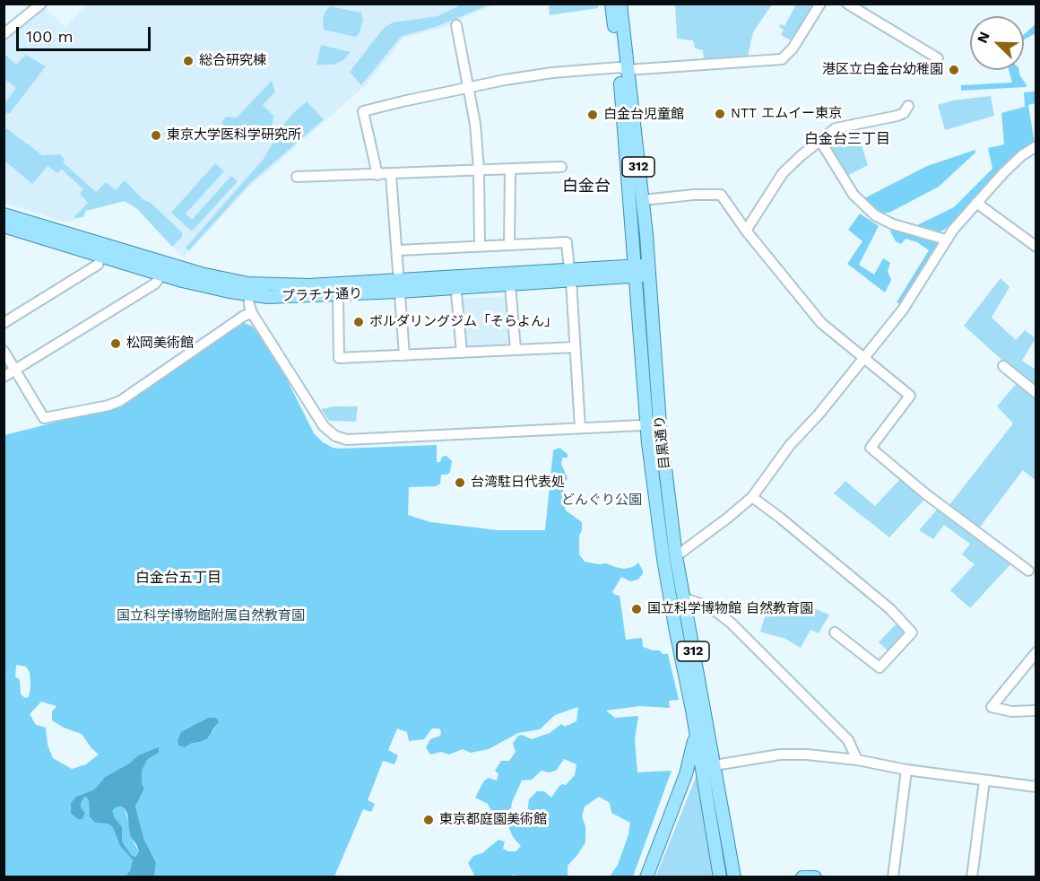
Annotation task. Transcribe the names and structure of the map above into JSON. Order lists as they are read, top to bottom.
{
  "streets": {
    "main road": ["312", "プラチナ通り", "目黒通り"]
  },
  "crossings": [
    ["プラチナ通り", "目黒通り"]
  ],
  "districts": ["白金台三丁目", "白金台", "白金台五丁目"],
  "parks": ["どんぐり公園", "国立科学博物館附属自然教育園"],
  "places": [
    "総合研究棟",
    "港区立白金台幼稚園",
    "NTT エムイー東京",
    "白金台児童館",
    "東京大学医科学研究所",
    "ボルダリングジム「そらよん」",
    "松岡美術館",
    "台湾駐日代表処",
    "国立科学博物館 自然教育園",
    "東京都庭園美術館"
  ],
  "scale_bar": "100 m",
  "north": "top left"
}
